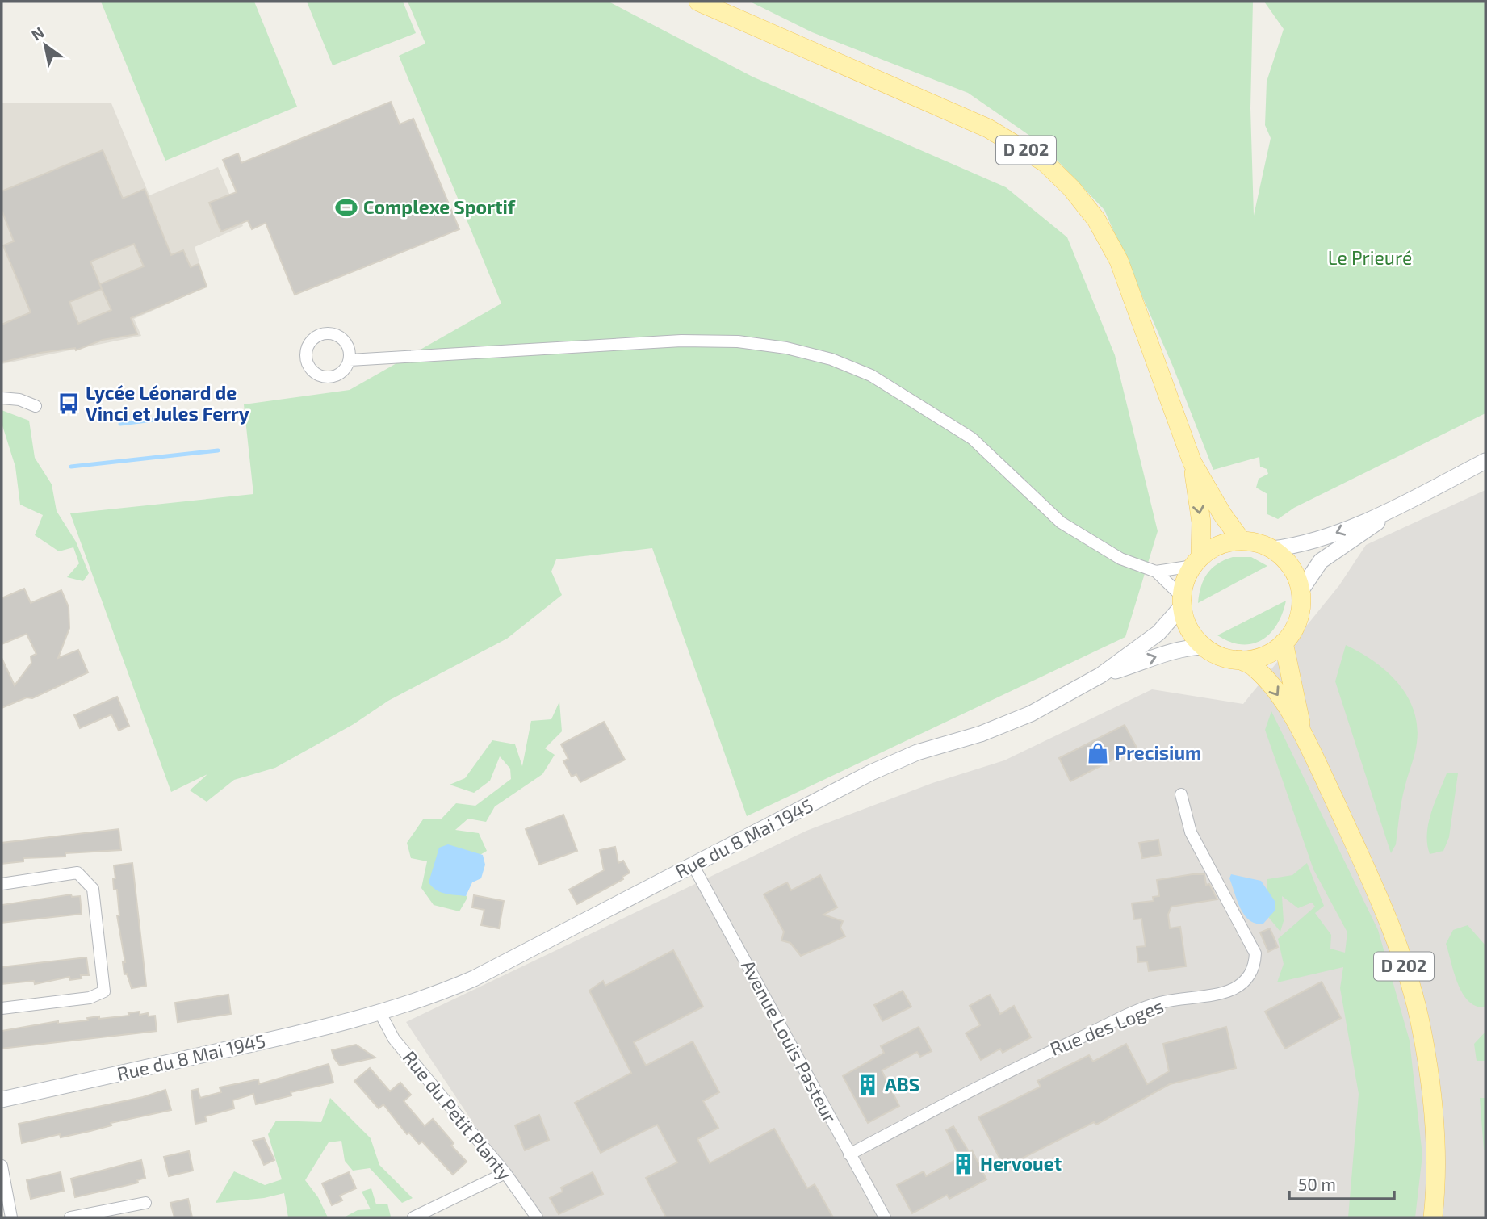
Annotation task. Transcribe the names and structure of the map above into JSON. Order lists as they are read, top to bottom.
{
  "streets": {
    "main road": ["D 202", "Rue du 8 Mai 1945"],
    "street": ["Rue des Loges", "Avenue Louis Pasteur", "Rue du Petit Planty"]
  },
  "crossings": [
    ["Rue du 8 Mai 1945", "Avenue Louis Pasteur"],
    ["Rue du 8 Mai 1945", "Rue du Petit Planty"],
    ["Rue des Loges", "Avenue Louis Pasteur"]
  ],
  "parks": ["Le Prieuré"],
  "places": {
    "sports": ["Complexe Sportif"],
    "bus stop": ["Lycée Léonard de Vinci et Jules Ferry"],
    "shop": ["Precisium"],
    "building": ["ABS", "Hervouet"]
  },
  "scale_bar": "50 m",
  "north": "top left"
}
